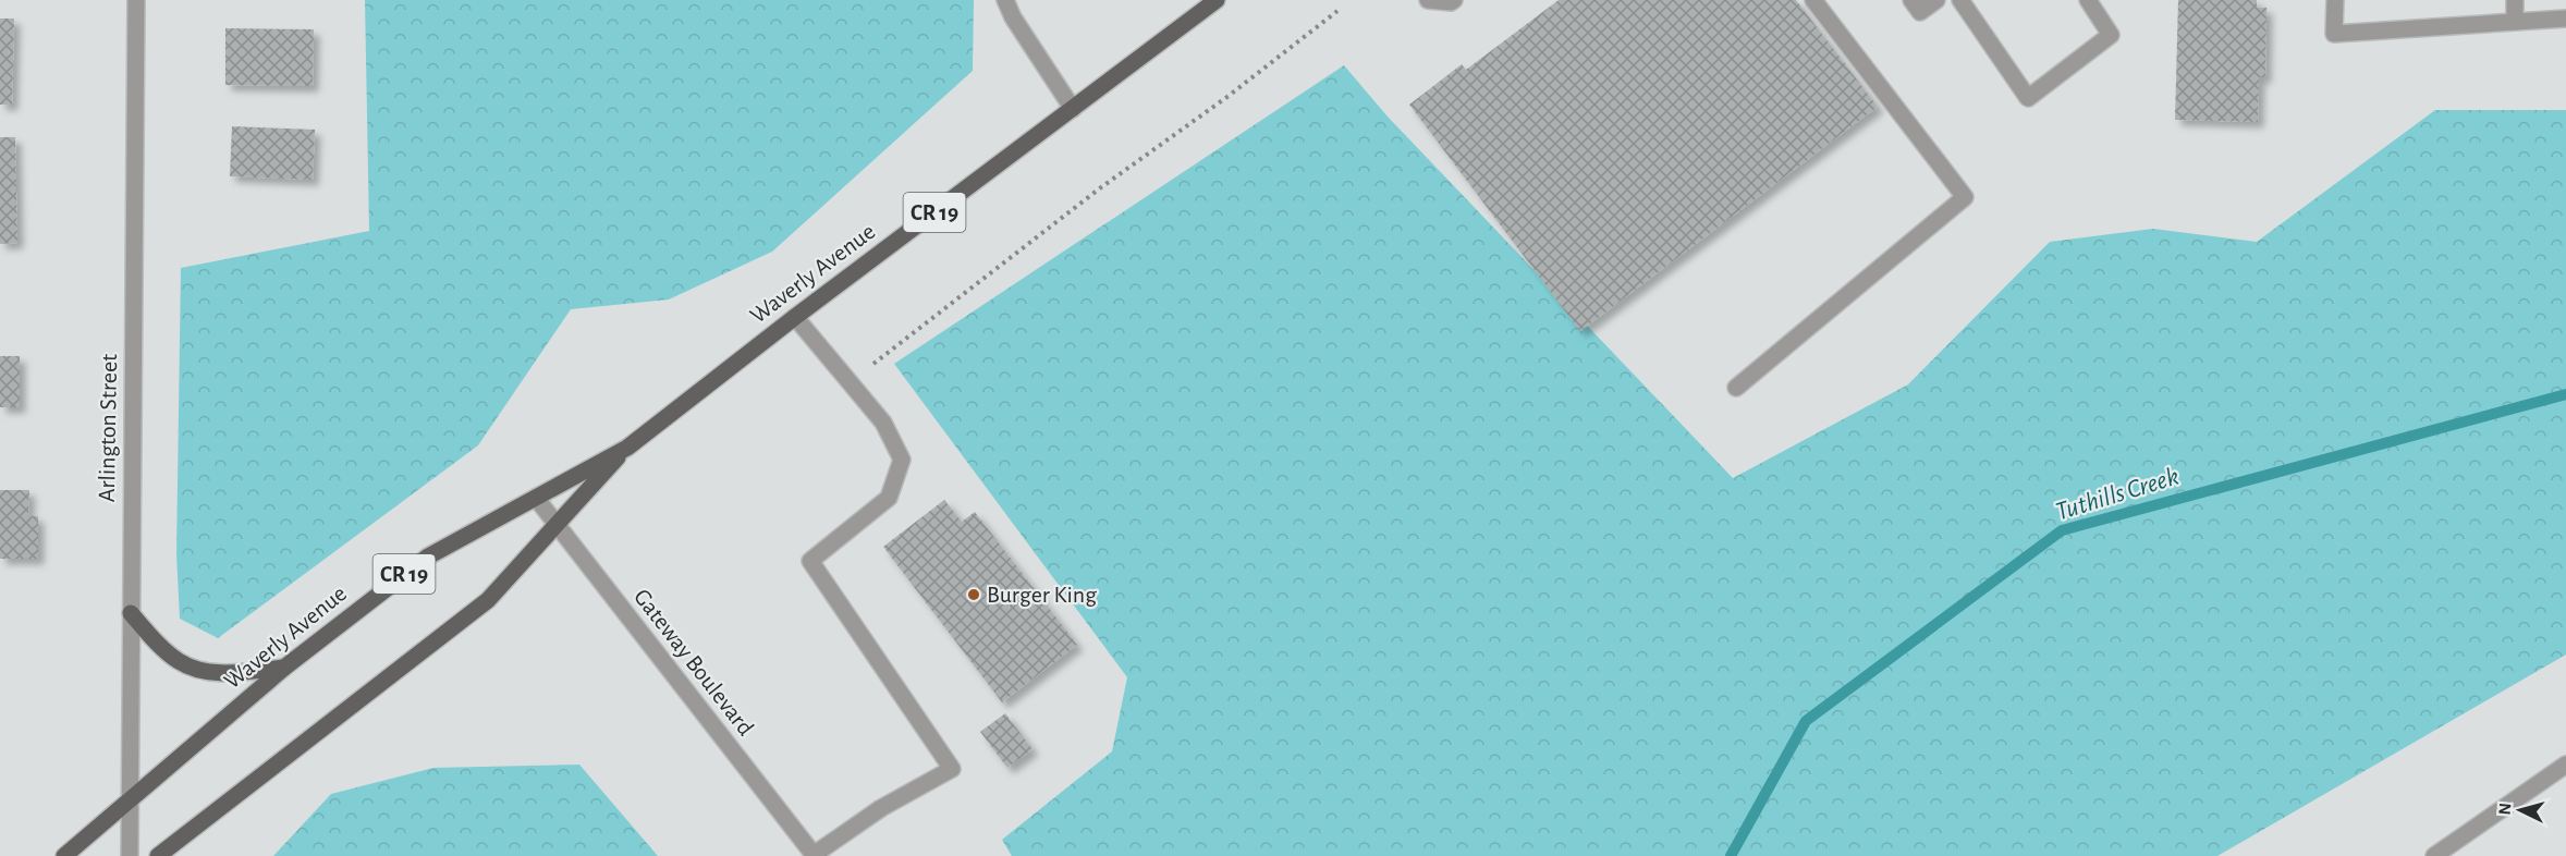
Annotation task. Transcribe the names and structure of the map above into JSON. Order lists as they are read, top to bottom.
{
  "streets": {
    "main road": ["CR 19", "Waverly Avenue"],
    "street": ["Arlington Street", "Gateway Boulevard"]
  },
  "crossings": [
    ["Waverly Avenue", "Arlington Street"],
    ["Waverly Avenue", "Gateway Boulevard"]
  ],
  "water": ["Tuthills Creek"],
  "places": ["Burger King"],
  "north": "left"
}
